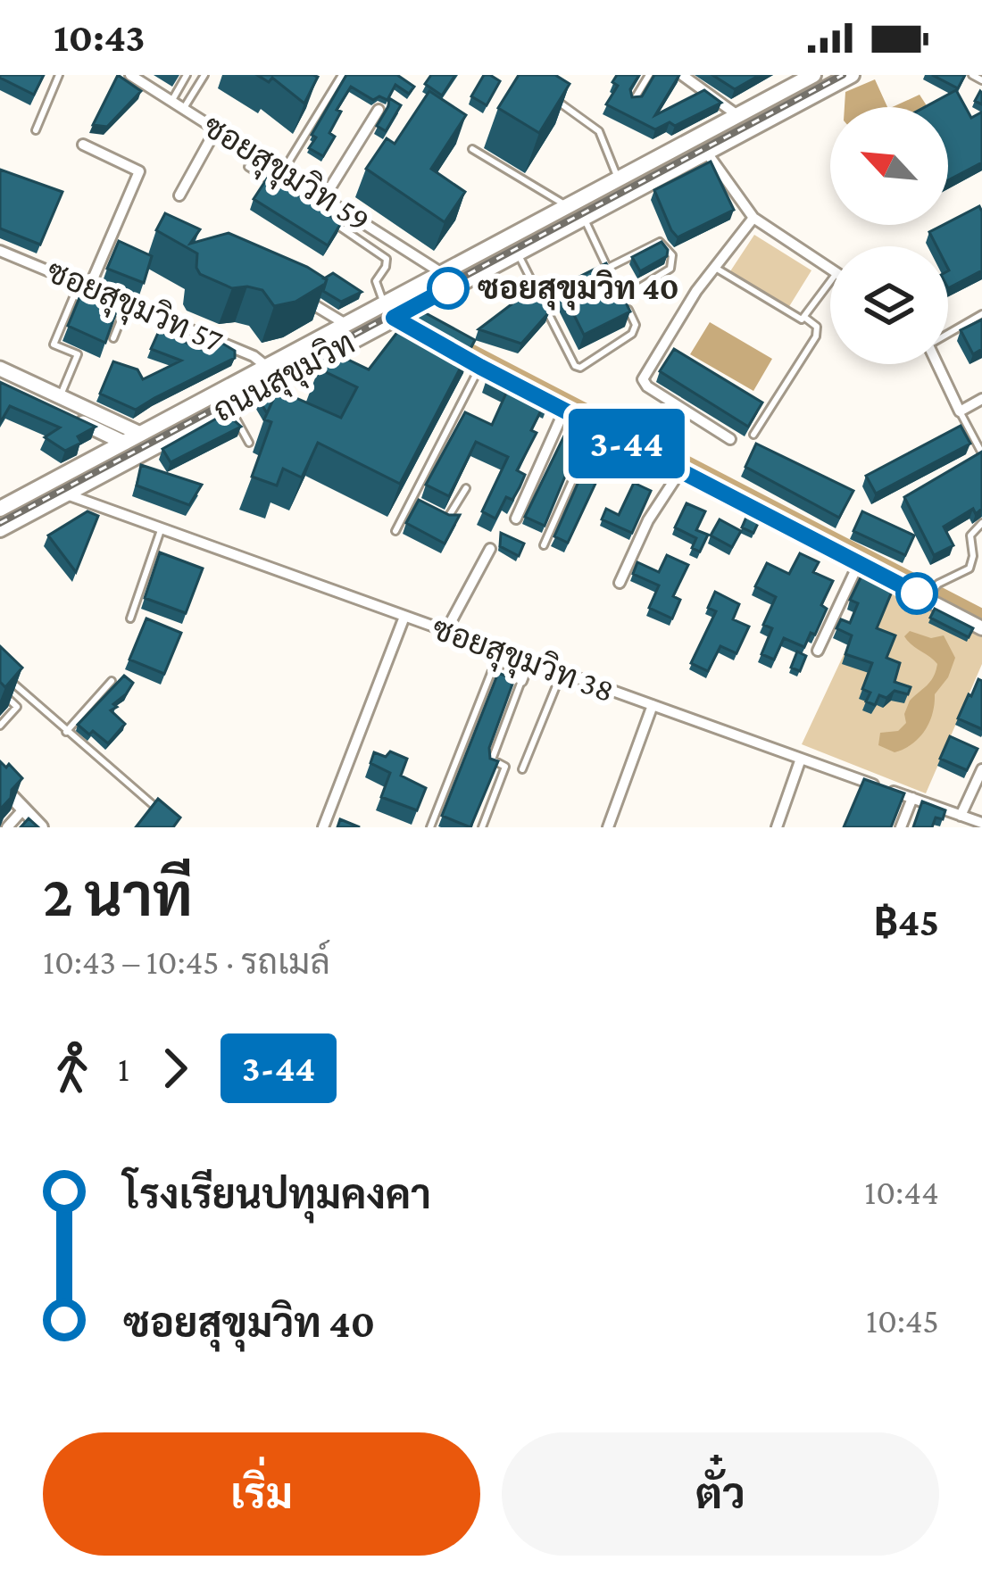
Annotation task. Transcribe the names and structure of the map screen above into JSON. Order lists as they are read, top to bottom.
{
  "streets": {
    "main road": ["ถนนสุขุมวิท"],
    "street": ["ซอยสุขุมวิท 59", "ซอยสุขุมวิท 57", "ซอยสุขุมวิท 38"]
  },
  "crossings": [
    ["ซอยสุขุมวิท 59", "ถนนสุขุมวิท"],
    ["ซอยสุขุมวิท 57", "ถนนสุขุมวิท"],
    ["ถนนสุขุมวิท", "ซอยสุขุมวิท 38"]
  ],
  "places": ["ซอยสุขุมวิท 40"],
  "lines": ["bus line 3-44"],
  "north": "top left",
  "page": {
    "status": "10:43",
    "on_map": "3-44",
    "heading": ["2 นาที", "10:43 – 10:45 · รถเมล์", "฿45"],
    "legs": ["1", "3-44"],
    "list": [
      {
        "name": "โรงเรียนปทุมคงคา",
        "value": "10:44"
      },
      {
        "name": "ซอยสุขุมวิท 40",
        "value": "10:45"
      }
    ],
    "buttons": ["เริ่ม", "ตั๋ว"]
  }
}
